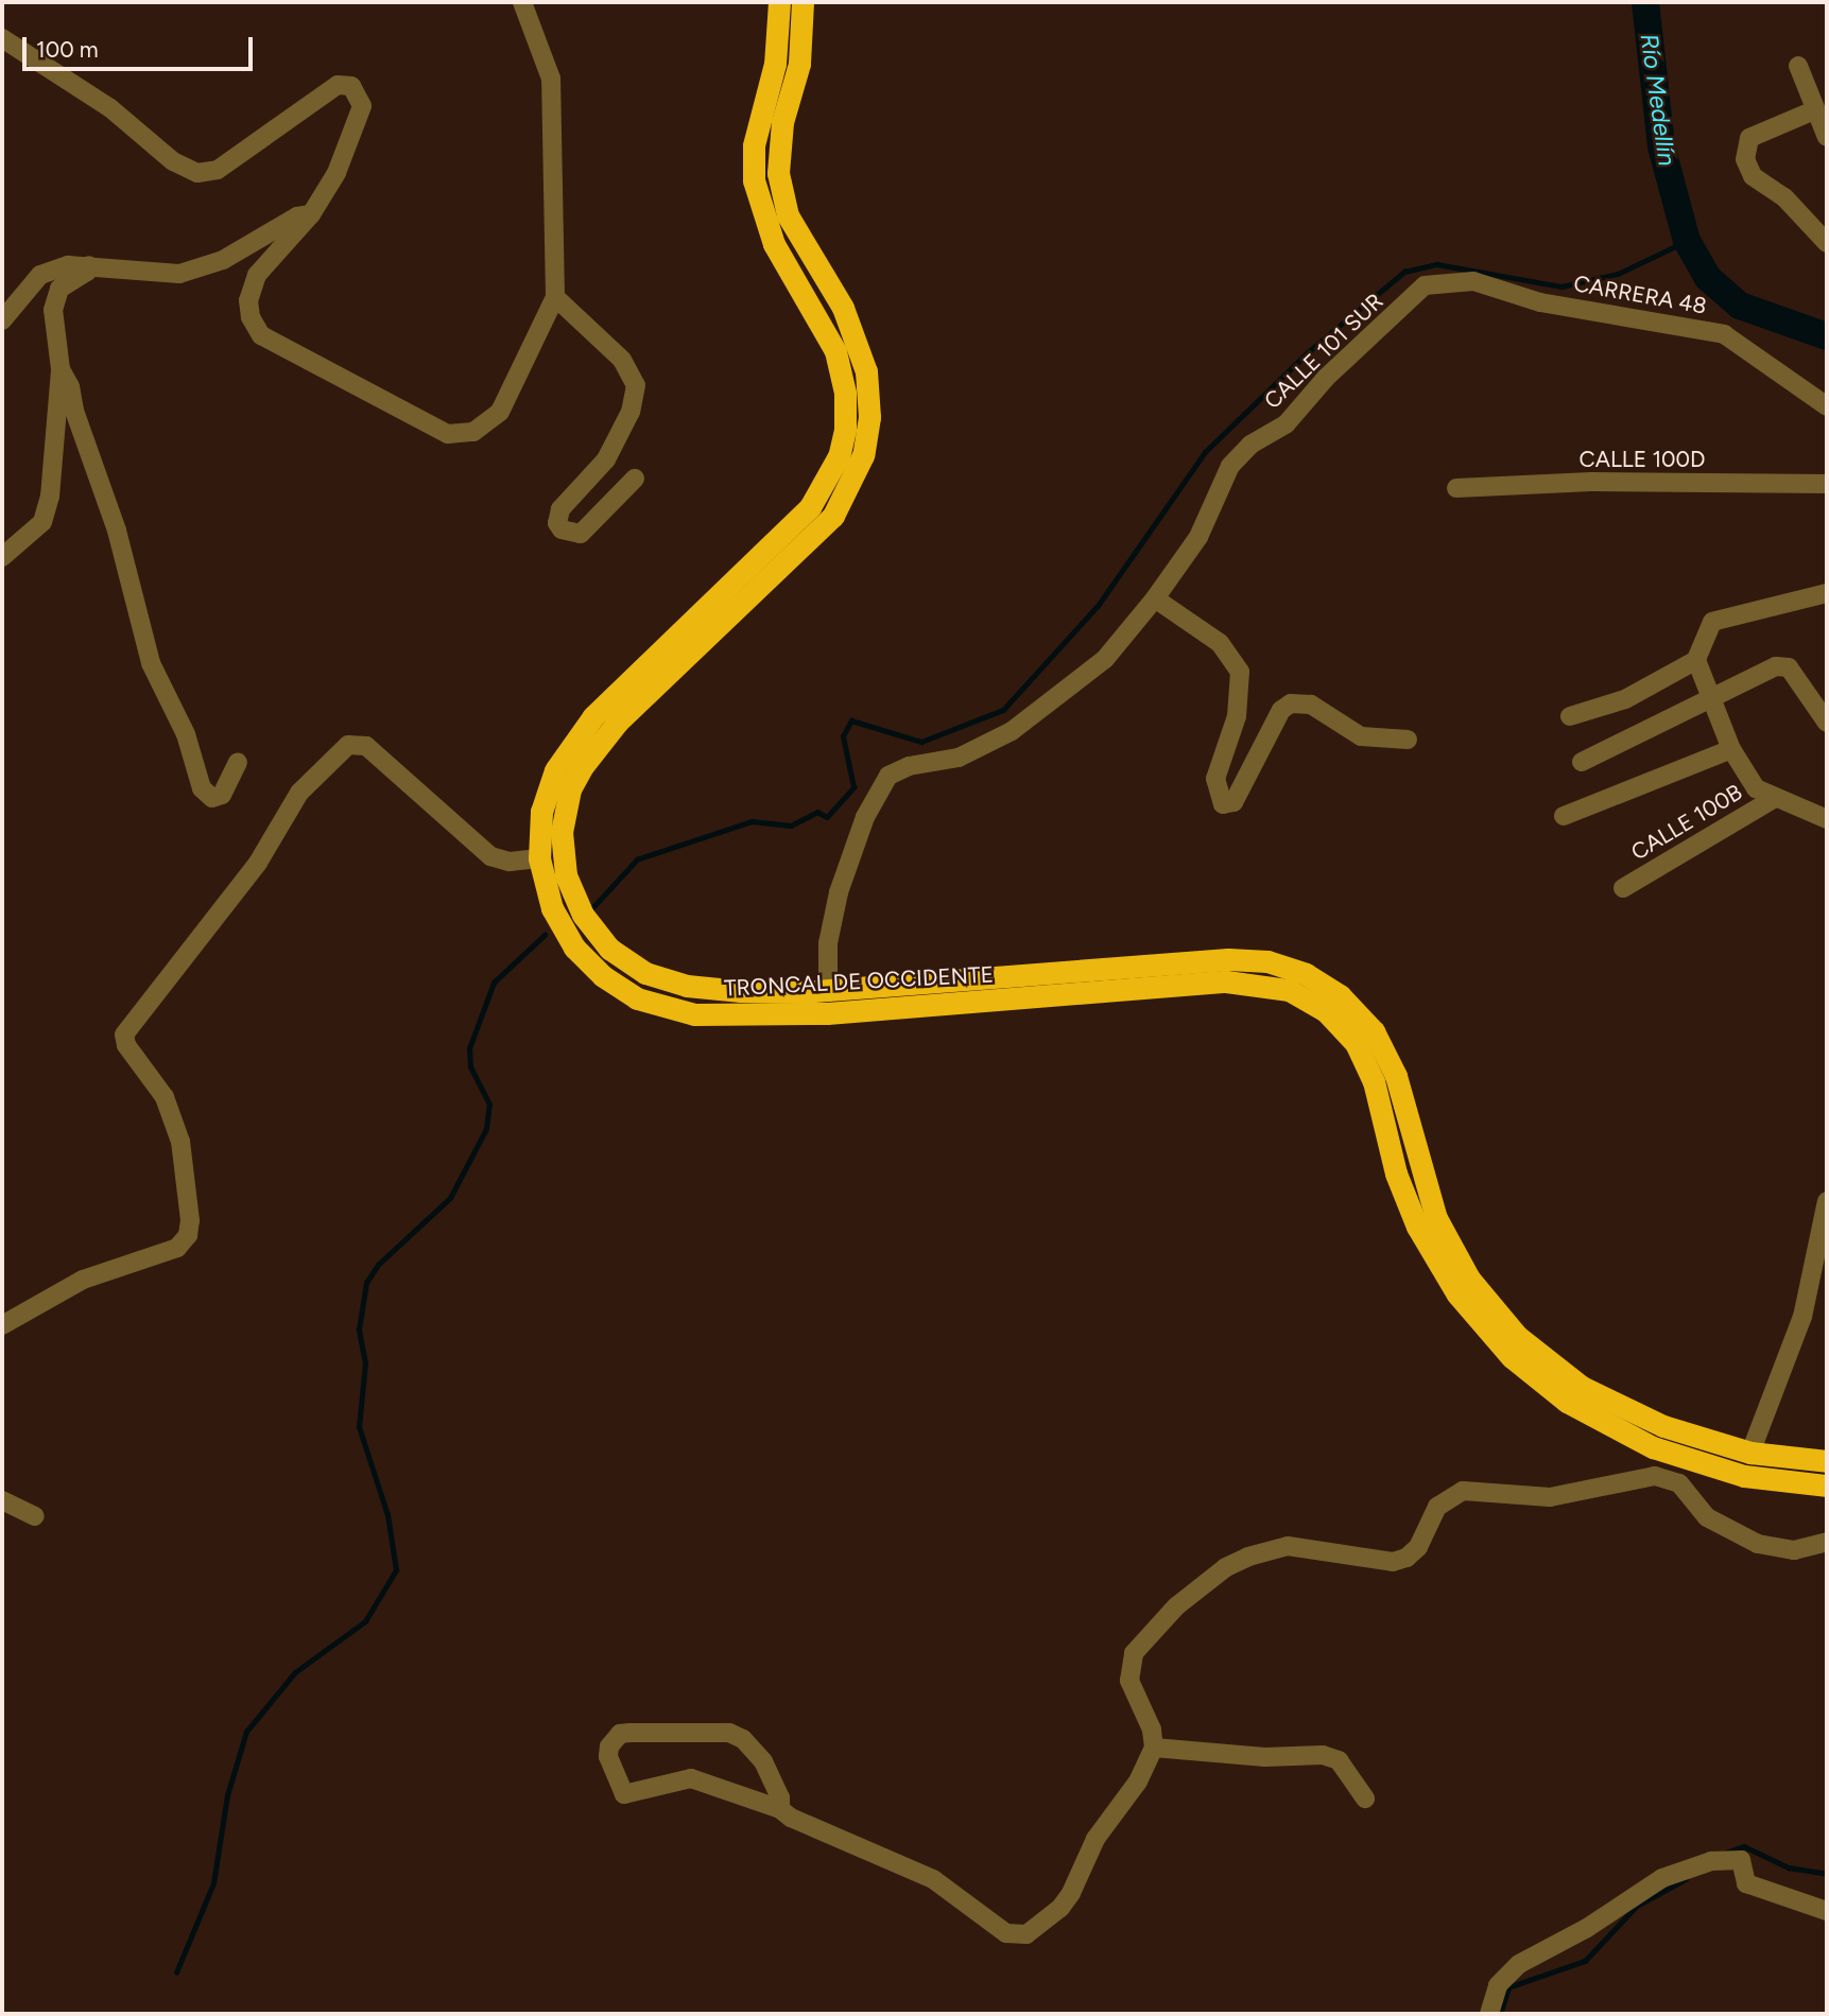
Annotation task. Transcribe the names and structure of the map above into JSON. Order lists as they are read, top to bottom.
{
  "streets": {
    "highway": ["TRONCAL DE OCCIDENTE"],
    "street": [
      "CARRERA 48",
      "CALLE 101 SUR",
      "CALLE 100D",
      "CALLE 100B"
    ]
  },
  "crossings": [
    ["CARRERA 48", "CALLE 101 SUR"]
  ],
  "water": ["Río Medellín"],
  "scale_bar": "100 m"
}
